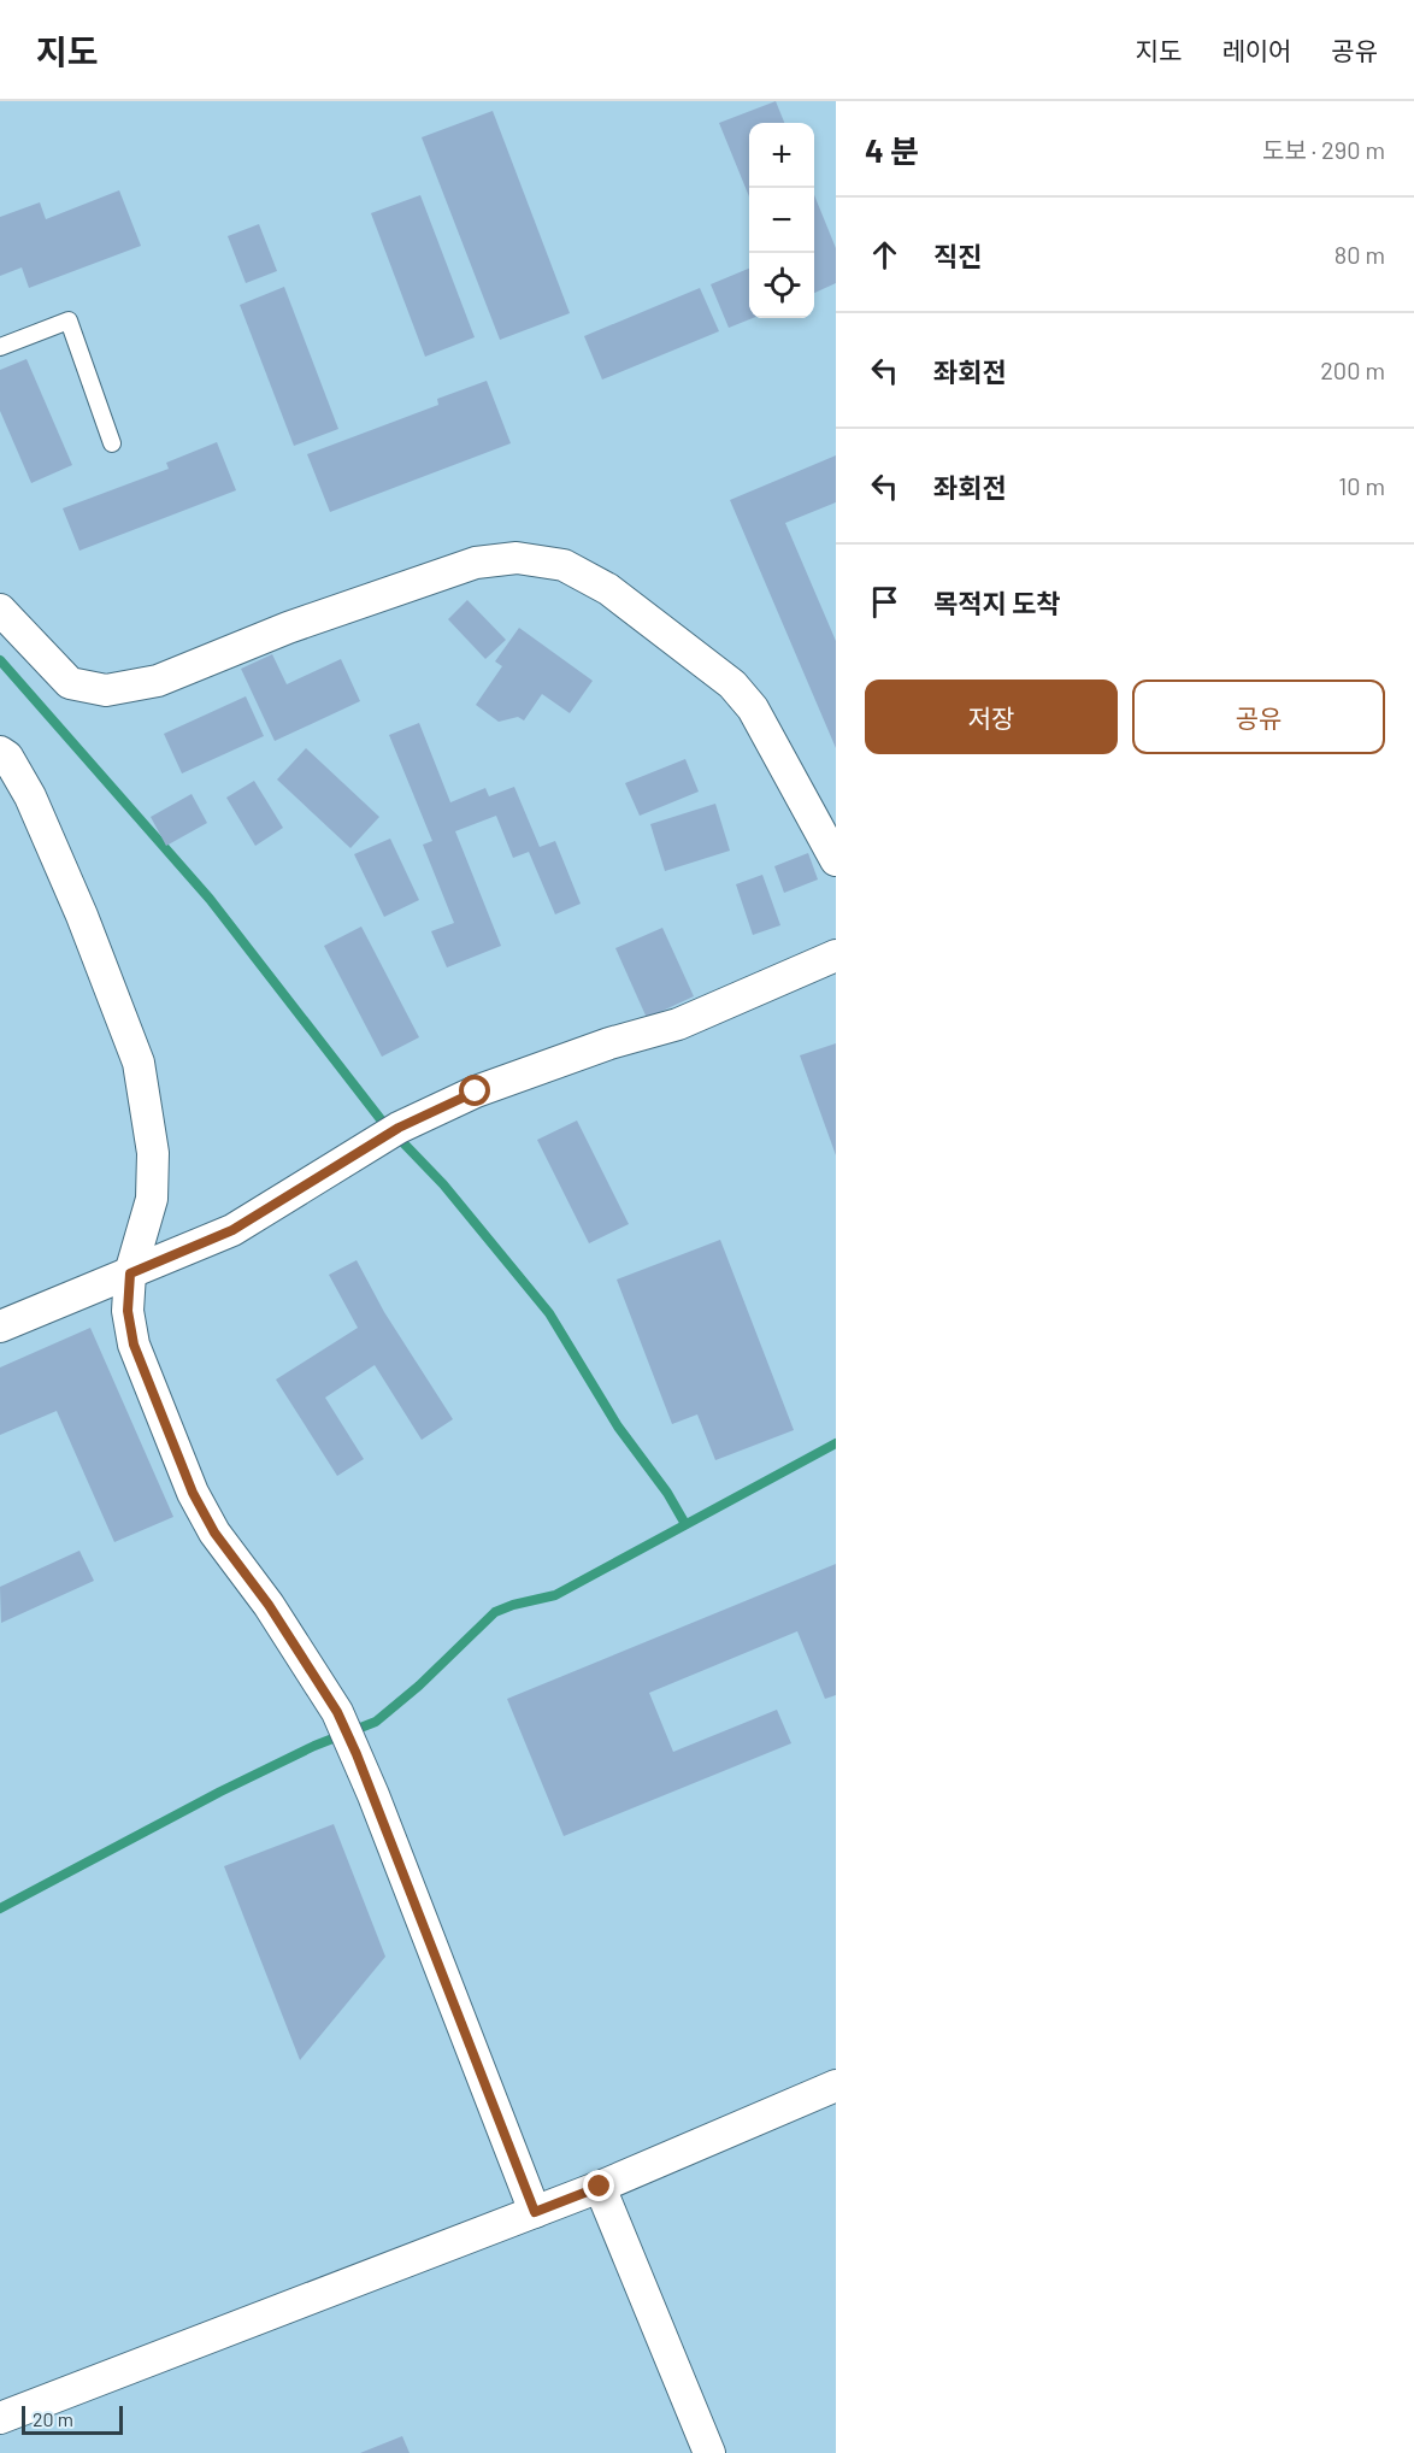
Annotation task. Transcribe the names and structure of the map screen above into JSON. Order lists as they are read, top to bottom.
{
  "scale_bar": "20 m",
  "page": {
    "header": "지도",
    "nav": ["지도", "레이어", "공유"],
    "heading": ["4 분", "도보 · 290 m"],
    "map_buttons": ["+", "−"],
    "list": [
      ["직진", "80 m"],
      ["좌회전", "200 m"],
      ["좌회전", "10 m"],
      "목적지 도착"
    ],
    "buttons": ["저장", "공유"],
    "scale": "20 m"
  }
}
